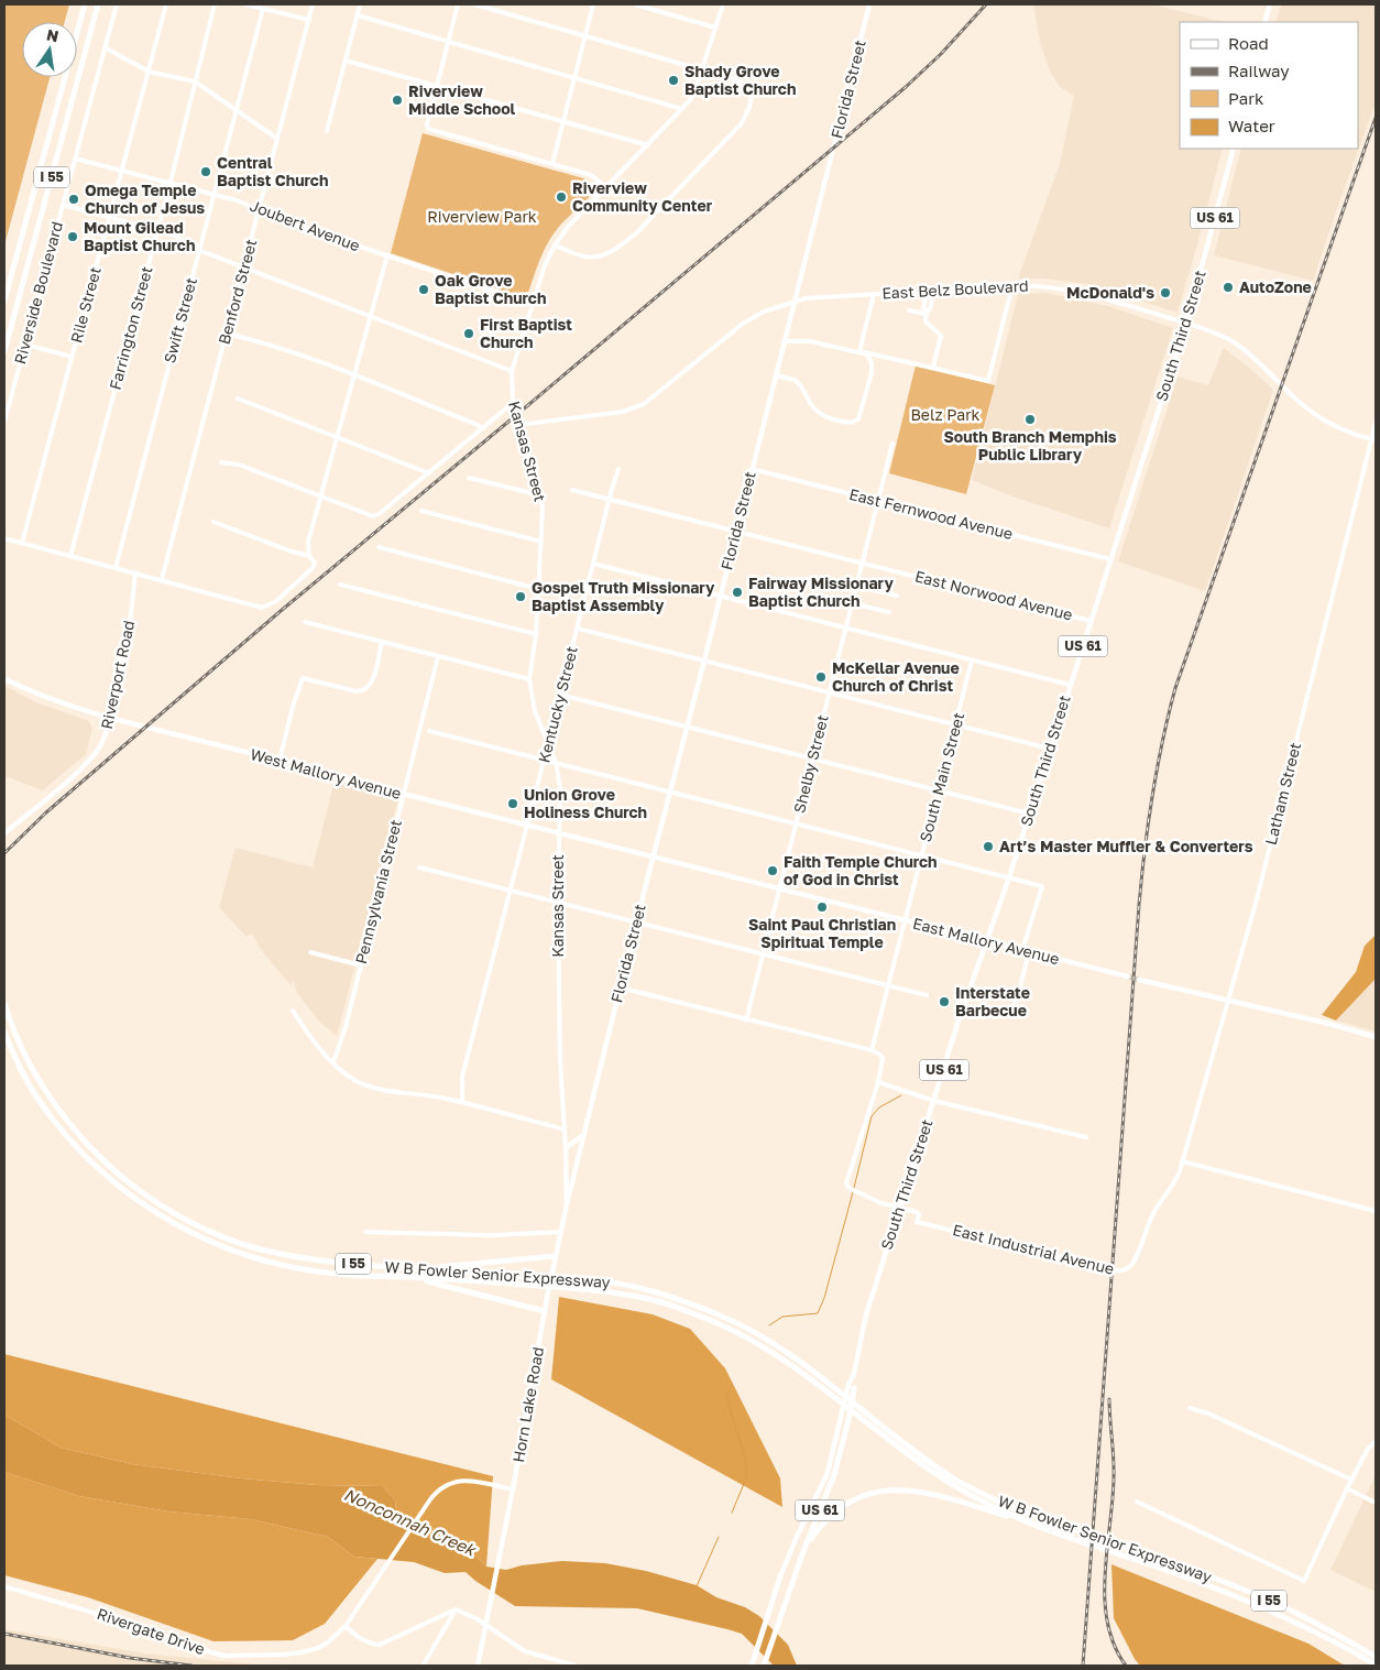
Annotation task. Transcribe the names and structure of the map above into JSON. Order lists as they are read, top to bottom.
{
  "streets": {
    "highway": [
      "I 55",
      "US 61",
      "South Third Street",
      "W B Fowler Senior Expressway"
    ],
    "main road": [
      "Florida Street",
      "Kansas Street",
      "Riverport Road",
      "West Mallory Avenue",
      "East Mallory Avenue",
      "Horn Lake Road"
    ],
    "street": [
      "Joubert Avenue",
      "East Belz Boulevard",
      "Benford Street",
      "Riverside Boulevard",
      "Rile Street",
      "Swift Street",
      "Farrington Street",
      "East Fernwood Avenue",
      "East Norwood Avenue",
      "Kentucky Street",
      "Shelby Street",
      "South Main Street",
      "Latham Street",
      "Pennsylvania Street",
      "East Industrial Avenue",
      "Rivergate Drive"
    ]
  },
  "crossings": [
    ["Florida Street", "East Belz Boulevard"],
    ["Florida Street", "Kansas Street"],
    ["Florida Street", "East Fernwood Avenue"],
    ["Florida Street", "East Norwood Avenue"],
    ["Florida Street", "West Mallory Avenue"],
    ["Florida Street", "East Mallory Avenue"],
    ["Joubert Avenue", "Benford Street"],
    ["Joubert Avenue", "Riverside Boulevard"],
    ["Joubert Avenue", "Rile Street"],
    ["Joubert Avenue", "Swift Street"],
    ["Joubert Avenue", "Farrington Street"],
    ["Joubert Avenue", "Kansas Street"],
    ["East Belz Boulevard", "South Third Street"],
    ["East Belz Boulevard", "Kansas Street"],
    ["East Belz Boulevard", "Latham Street"],
    ["South Third Street", "East Fernwood Avenue"],
    ["South Third Street", "East Norwood Avenue"],
    ["South Third Street", "East Mallory Avenue"],
    ["Kansas Street", "Kentucky Street"],
    ["Kansas Street", "West Mallory Avenue"],
    ["Kansas Street", "Horn Lake Road"],
    ["East Fernwood Avenue", "Shelby Street"],
    ["East Norwood Avenue", "Kentucky Street"],
    ["East Norwood Avenue", "Shelby Street"],
    ["Riverport Road", "West Mallory Avenue"],
    ["Kentucky Street", "West Mallory Avenue"],
    ["Shelby Street", "East Mallory Avenue"],
    ["West Mallory Avenue", "Pennsylvania Street"],
    ["West Mallory Avenue", "East Mallory Avenue"],
    ["South Main Street", "East Mallory Avenue"],
    ["Latham Street", "East Industrial Avenue"],
    ["Horn Lake Road", "Rivergate Drive"]
  ],
  "water": ["Nonconnah Creek"],
  "parks": ["Riverview Park", "Belz Park"],
  "places": [
    "Shady Grove Baptist Church",
    "Riverview Middle School",
    "Central Baptist Church",
    "Riverview Community Center",
    "Omega Temple Church of Jesus",
    "Mount Gilead Baptist Church",
    "AutoZone",
    "Oak Grove Baptist Church",
    "McDonald's",
    "First Baptist Church",
    "South Branch Memphis Public Library",
    "Fairway Missionary Baptist Church",
    "Gospel Truth Missionary Baptist Assembly",
    "McKellar Avenue Church of Christ",
    "Union Grove Holiness Church",
    "Art’s Master Muffler & Converters",
    "Faith Temple Church of God in Christ",
    "Saint Paul Christian Spiritual Temple",
    "Interstate Barbecue"
  ],
  "legend": [
    "Road",
    "Railway",
    "Park",
    "Water"
  ],
  "north": "top"
}
